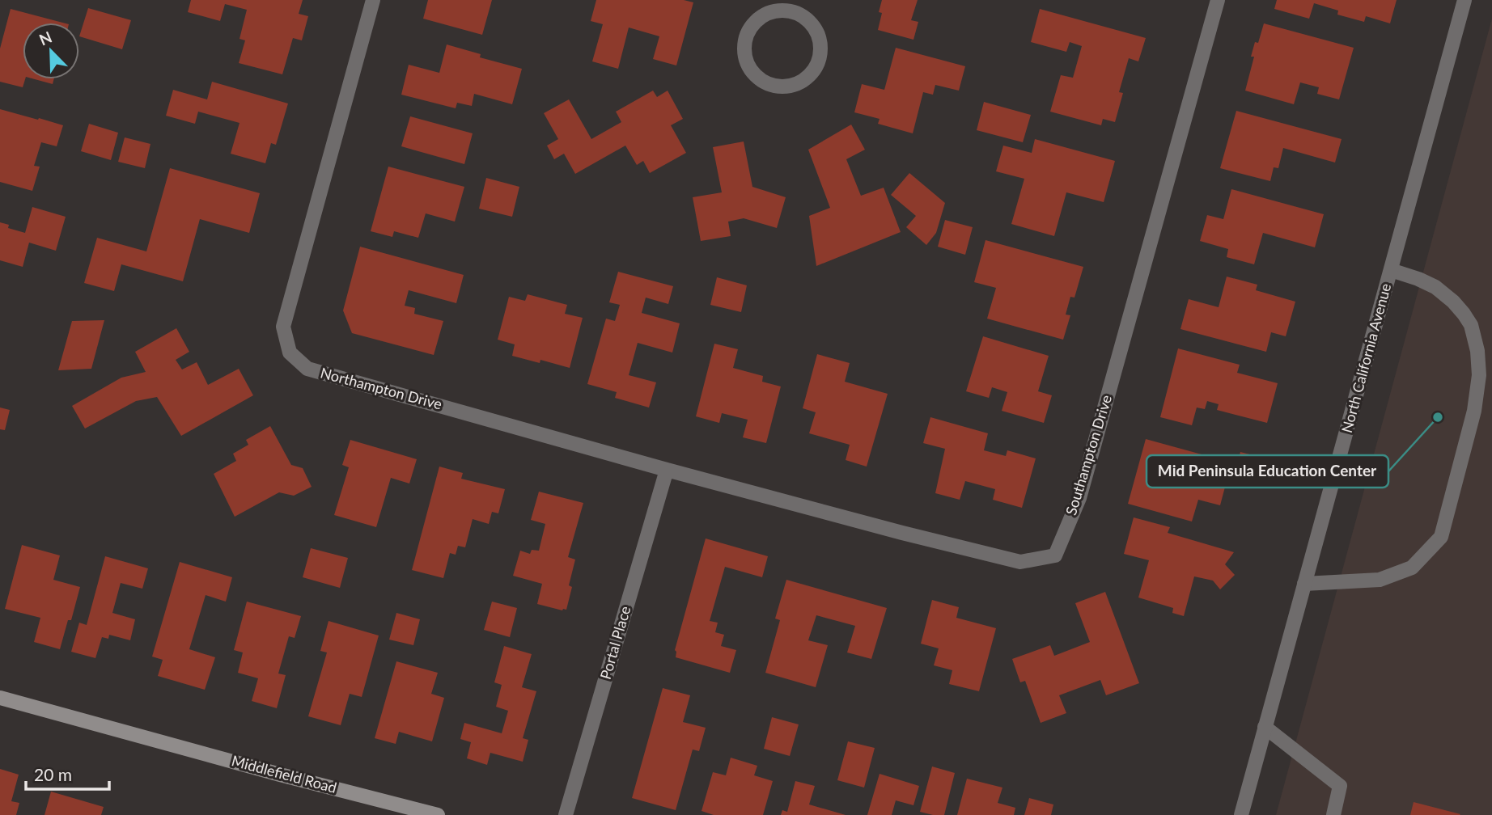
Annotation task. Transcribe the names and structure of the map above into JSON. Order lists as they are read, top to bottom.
{
  "streets": {
    "main road": ["Middlefield Road"],
    "street": [
      "North California Avenue",
      "Northampton Drive",
      "Southampton Drive",
      "Portal Place"
    ]
  },
  "crossings": [
    ["Northampton Drive", "Southampton Drive"],
    ["Northampton Drive", "Portal Place"],
    ["Southampton Drive", "Portal Place"]
  ],
  "places": ["Mid Peninsula Education Center"],
  "scale_bar": "20 m",
  "north": "top left"
}
